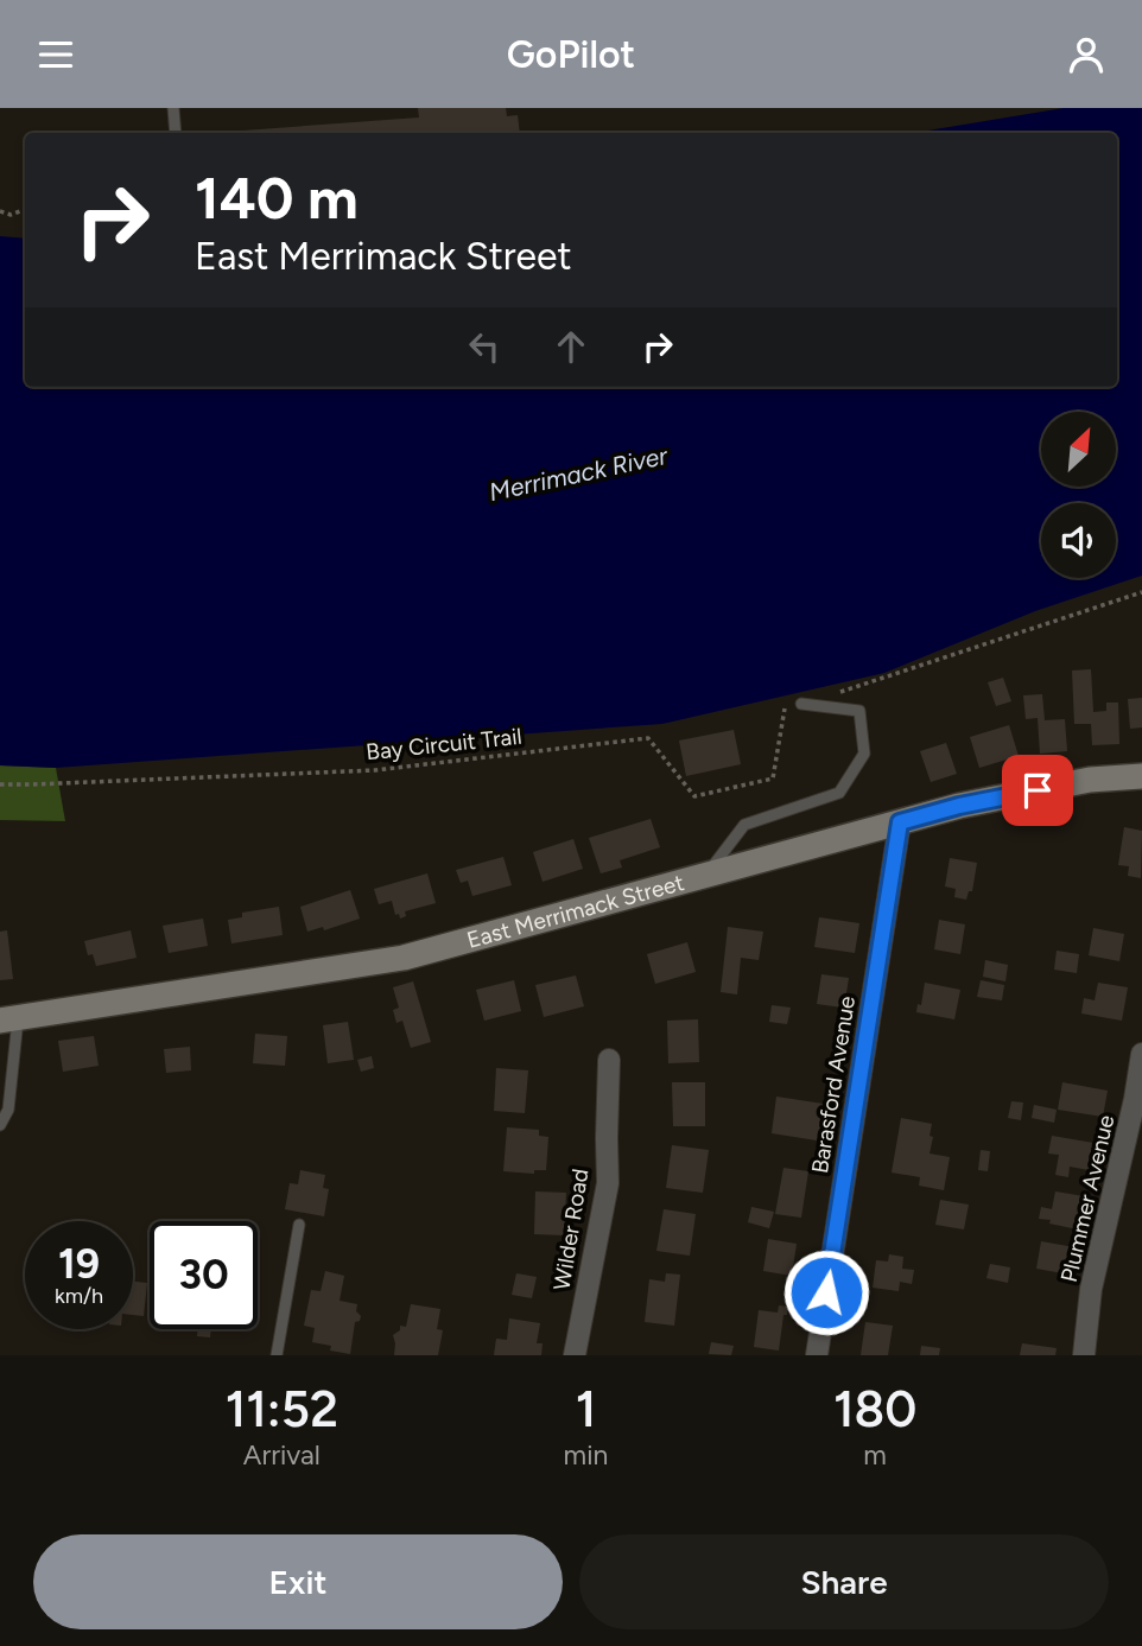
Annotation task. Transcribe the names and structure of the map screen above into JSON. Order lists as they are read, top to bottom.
{
  "streets": {
    "street": [
      "East Merrimack Street",
      "Barasford Avenue",
      "Plummer Avenue",
      "Wilder Road"
    ],
    "path": ["Bay Circuit Trail"]
  },
  "crossings": [
    ["East Merrimack Street", "Barasford Avenue"]
  ],
  "water": ["Merrimack River"],
  "north": "top right",
  "page": {
    "header": "GoPilot",
    "turn": ["140 m", "East Merrimack Street"],
    "speed": "19 km/h",
    "limit": "30",
    "eta": [
      "11:52",
      "Arrival",
      "1",
      "min",
      "180",
      "m"
    ],
    "buttons": ["Exit", "Share"]
  }
}
